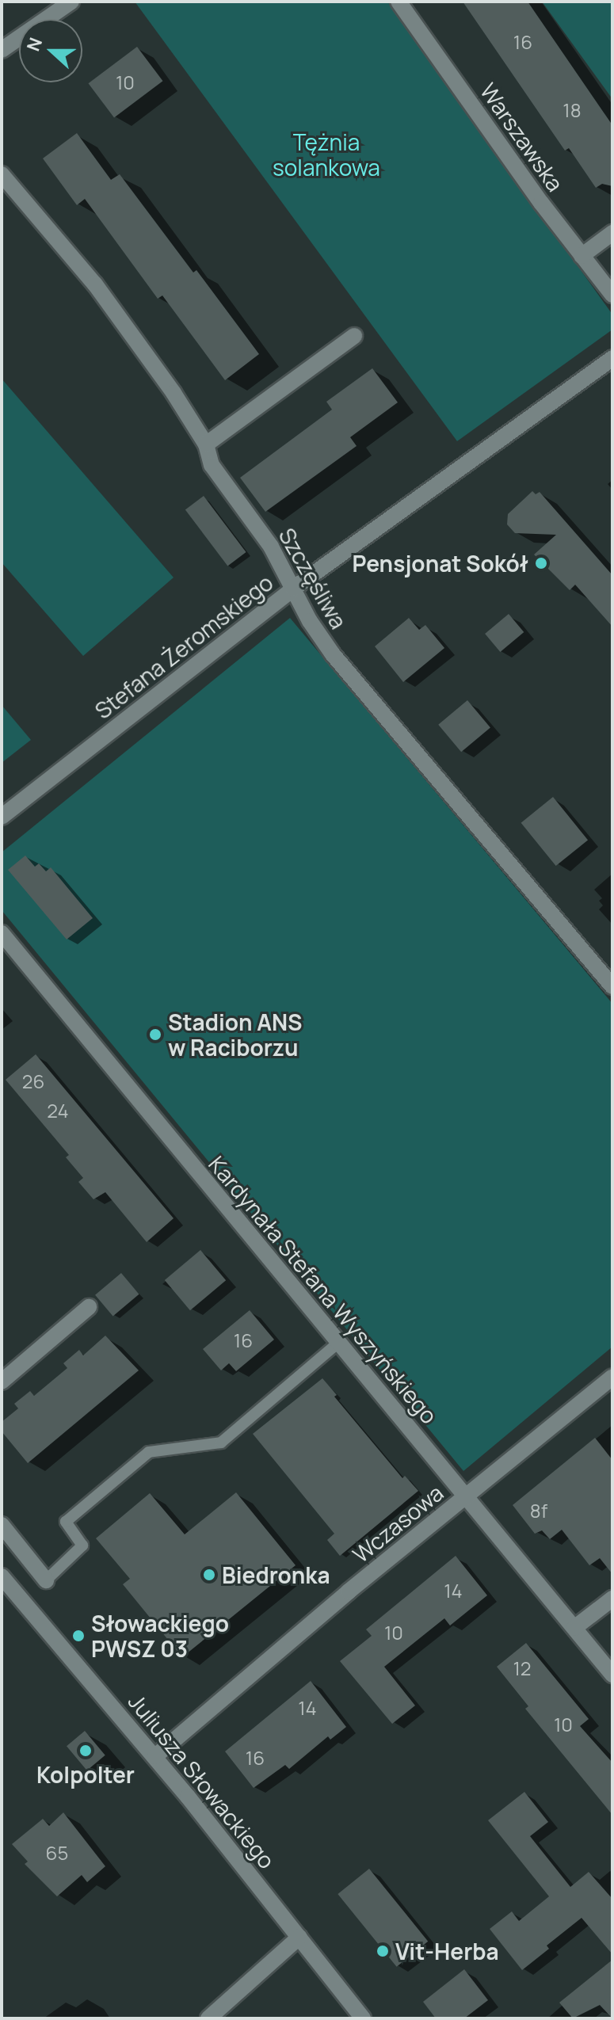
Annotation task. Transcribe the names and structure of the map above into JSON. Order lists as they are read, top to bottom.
{
  "streets": {
    "street": [
      "Warszawska",
      "Szczęśliwa",
      "Stefana Żeromskiego",
      "Kardynała Stefana Wyszyńskiego",
      "Wczasowa",
      "Juliusza Słowackiego"
    ]
  },
  "crossings": [
    ["Szczęśliwa", "Stefana Żeromskiego"],
    ["Kardynała Stefana Wyszyńskiego", "Wczasowa"],
    ["Wczasowa", "Juliusza Słowackiego"]
  ],
  "parks": ["Tężnia solankowa"],
  "places": [
    "Pensjonat Sokół",
    "Stadion ANS w Raciborzu",
    "Biedronka",
    "Słowackiego PWSZ 03",
    "Kolpolter",
    "Vit-Herba"
  ],
  "house_numbers": [
    "16",
    "10",
    "18",
    "26",
    "24",
    "16",
    "8f",
    "14",
    "10",
    "12",
    "14",
    "10",
    "16",
    "65"
  ],
  "north": "left"
}
